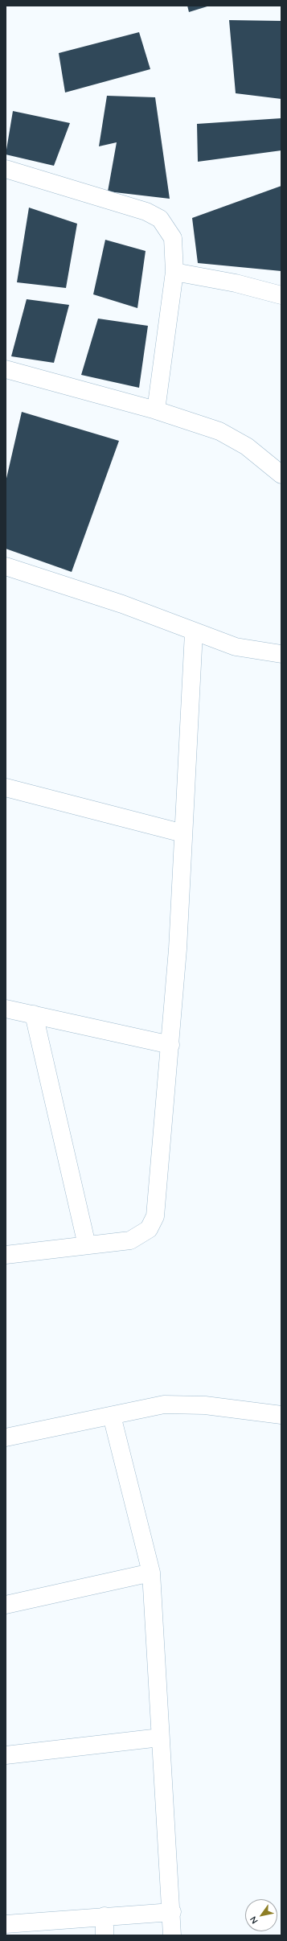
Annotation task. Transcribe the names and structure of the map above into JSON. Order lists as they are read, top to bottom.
{
  "north": "bottom left"
}
